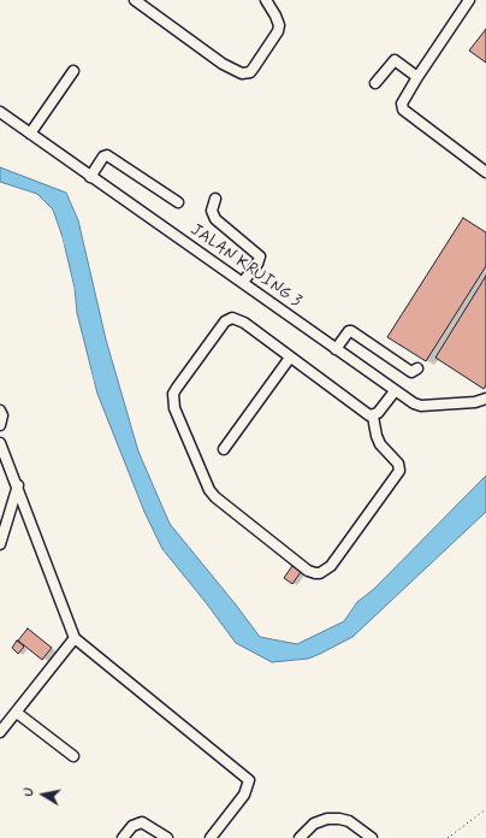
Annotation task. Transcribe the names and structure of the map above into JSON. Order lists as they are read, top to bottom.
{
  "streets": {
    "street": ["JALAN KRUING 3"]
  },
  "north": "left"
}
